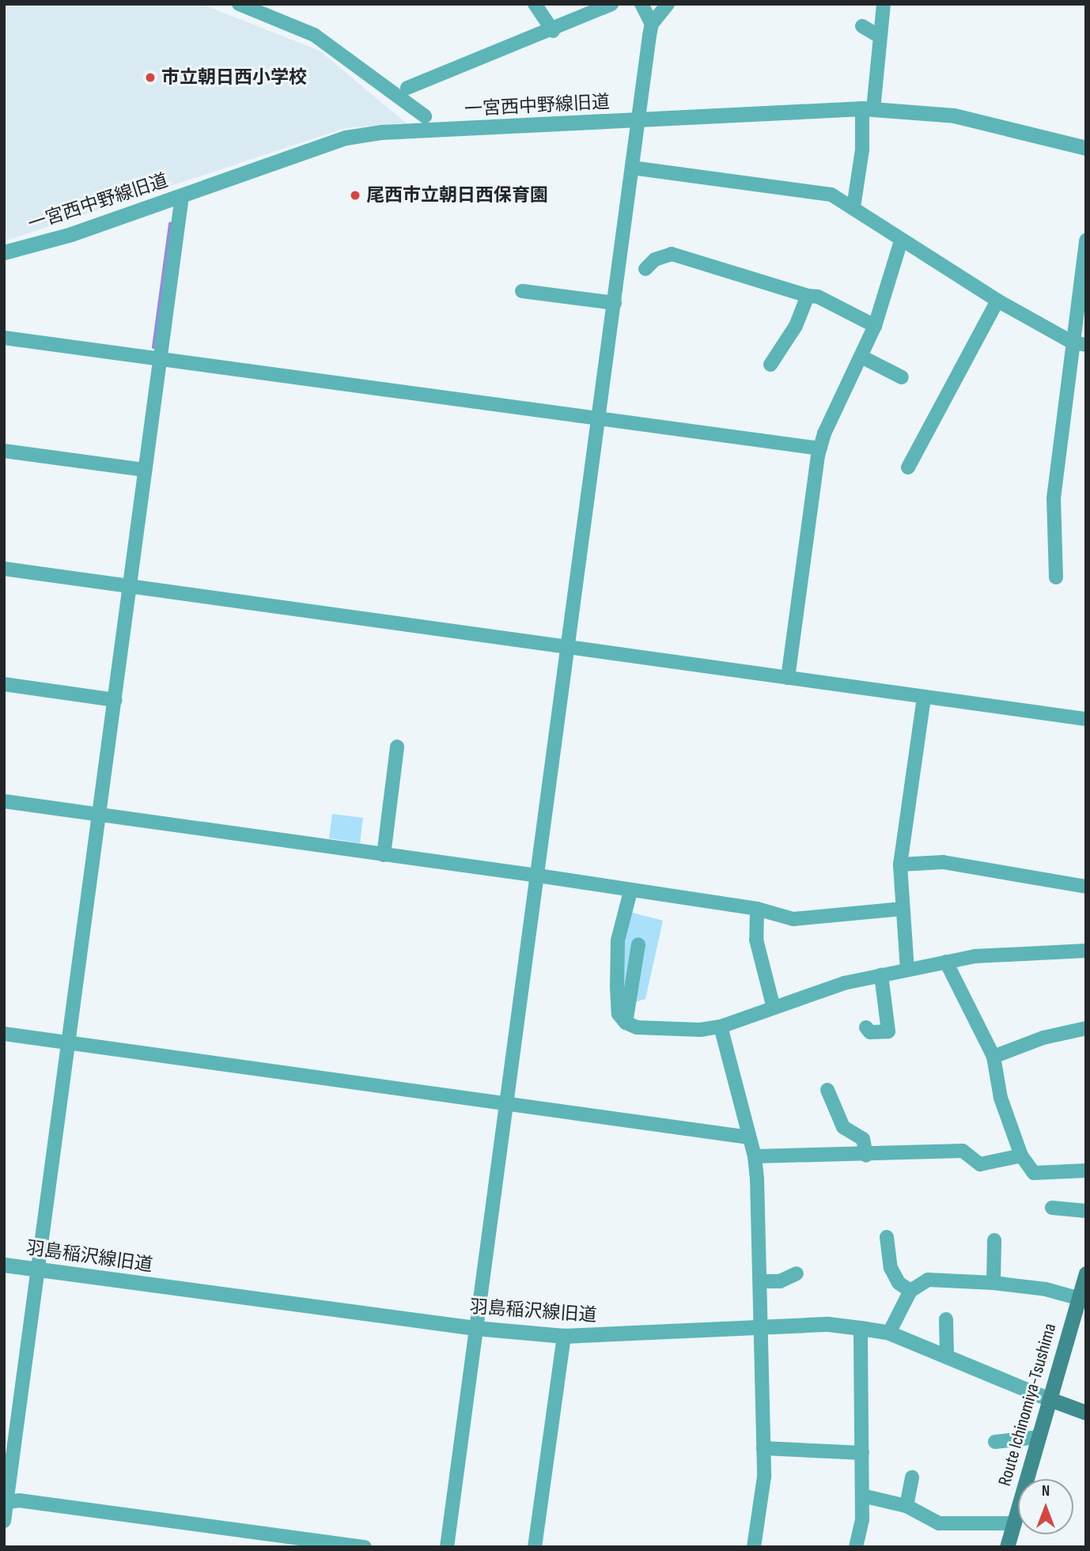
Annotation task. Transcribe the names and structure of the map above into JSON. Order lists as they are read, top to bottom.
{
  "streets": {
    "main road": ["Route Ichinomiya-Tsushima"],
    "street": ["一宮西中野線旧道", "羽島稲沢線旧道"]
  },
  "crossings": [
    ["羽島稲沢線旧道", "Route Ichinomiya-Tsushima"]
  ],
  "places": ["市立朝日西小学校", "尾西市立朝日西保育園"],
  "north": "top"
}
